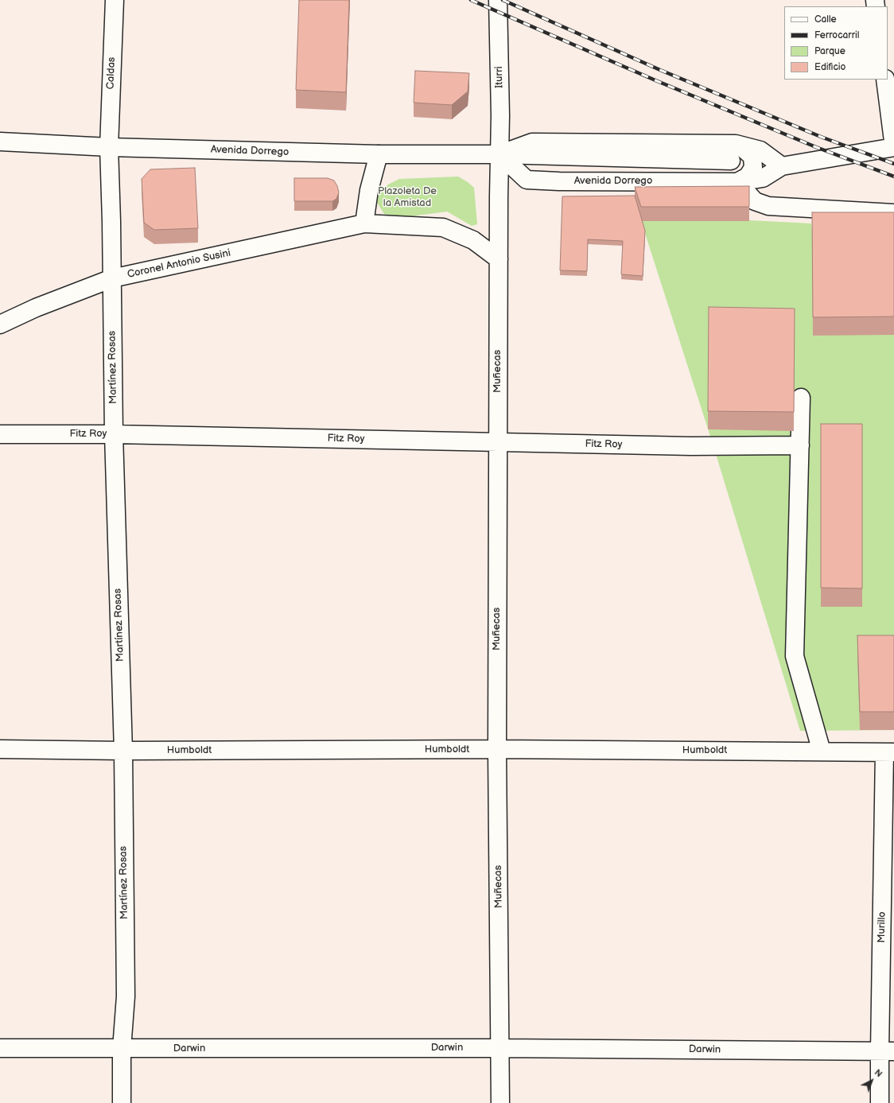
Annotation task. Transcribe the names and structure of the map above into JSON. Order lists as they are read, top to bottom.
{
  "streets": {
    "street": [
      "Caldas",
      "Iturri",
      "Avenida Dorrego",
      "Coronel Antonio Susini",
      "Martínez Rosas",
      "Muñecas",
      "Fitz Roy",
      "Humboldt",
      "Murillo",
      "Darwin"
    ]
  },
  "crossings": [
    ["Caldas", "Avenida Dorrego"],
    ["Caldas", "Martínez Rosas"],
    ["Iturri", "Avenida Dorrego"],
    ["Iturri", "Muñecas"],
    ["Avenida Dorrego", "Martínez Rosas"],
    ["Avenida Dorrego", "Muñecas"],
    ["Coronel Antonio Susini", "Martínez Rosas"],
    ["Coronel Antonio Susini", "Muñecas"],
    ["Martínez Rosas", "Fitz Roy"],
    ["Martínez Rosas", "Humboldt"],
    ["Martínez Rosas", "Darwin"],
    ["Muñecas", "Fitz Roy"],
    ["Muñecas", "Humboldt"],
    ["Muñecas", "Darwin"],
    ["Humboldt", "Murillo"],
    ["Murillo", "Darwin"]
  ],
  "parks": ["Plazoleta De la Amistad"],
  "legend": [
    "Calle",
    "Ferrocarril",
    "Parque",
    "Edificio"
  ],
  "north": "top right"
}
